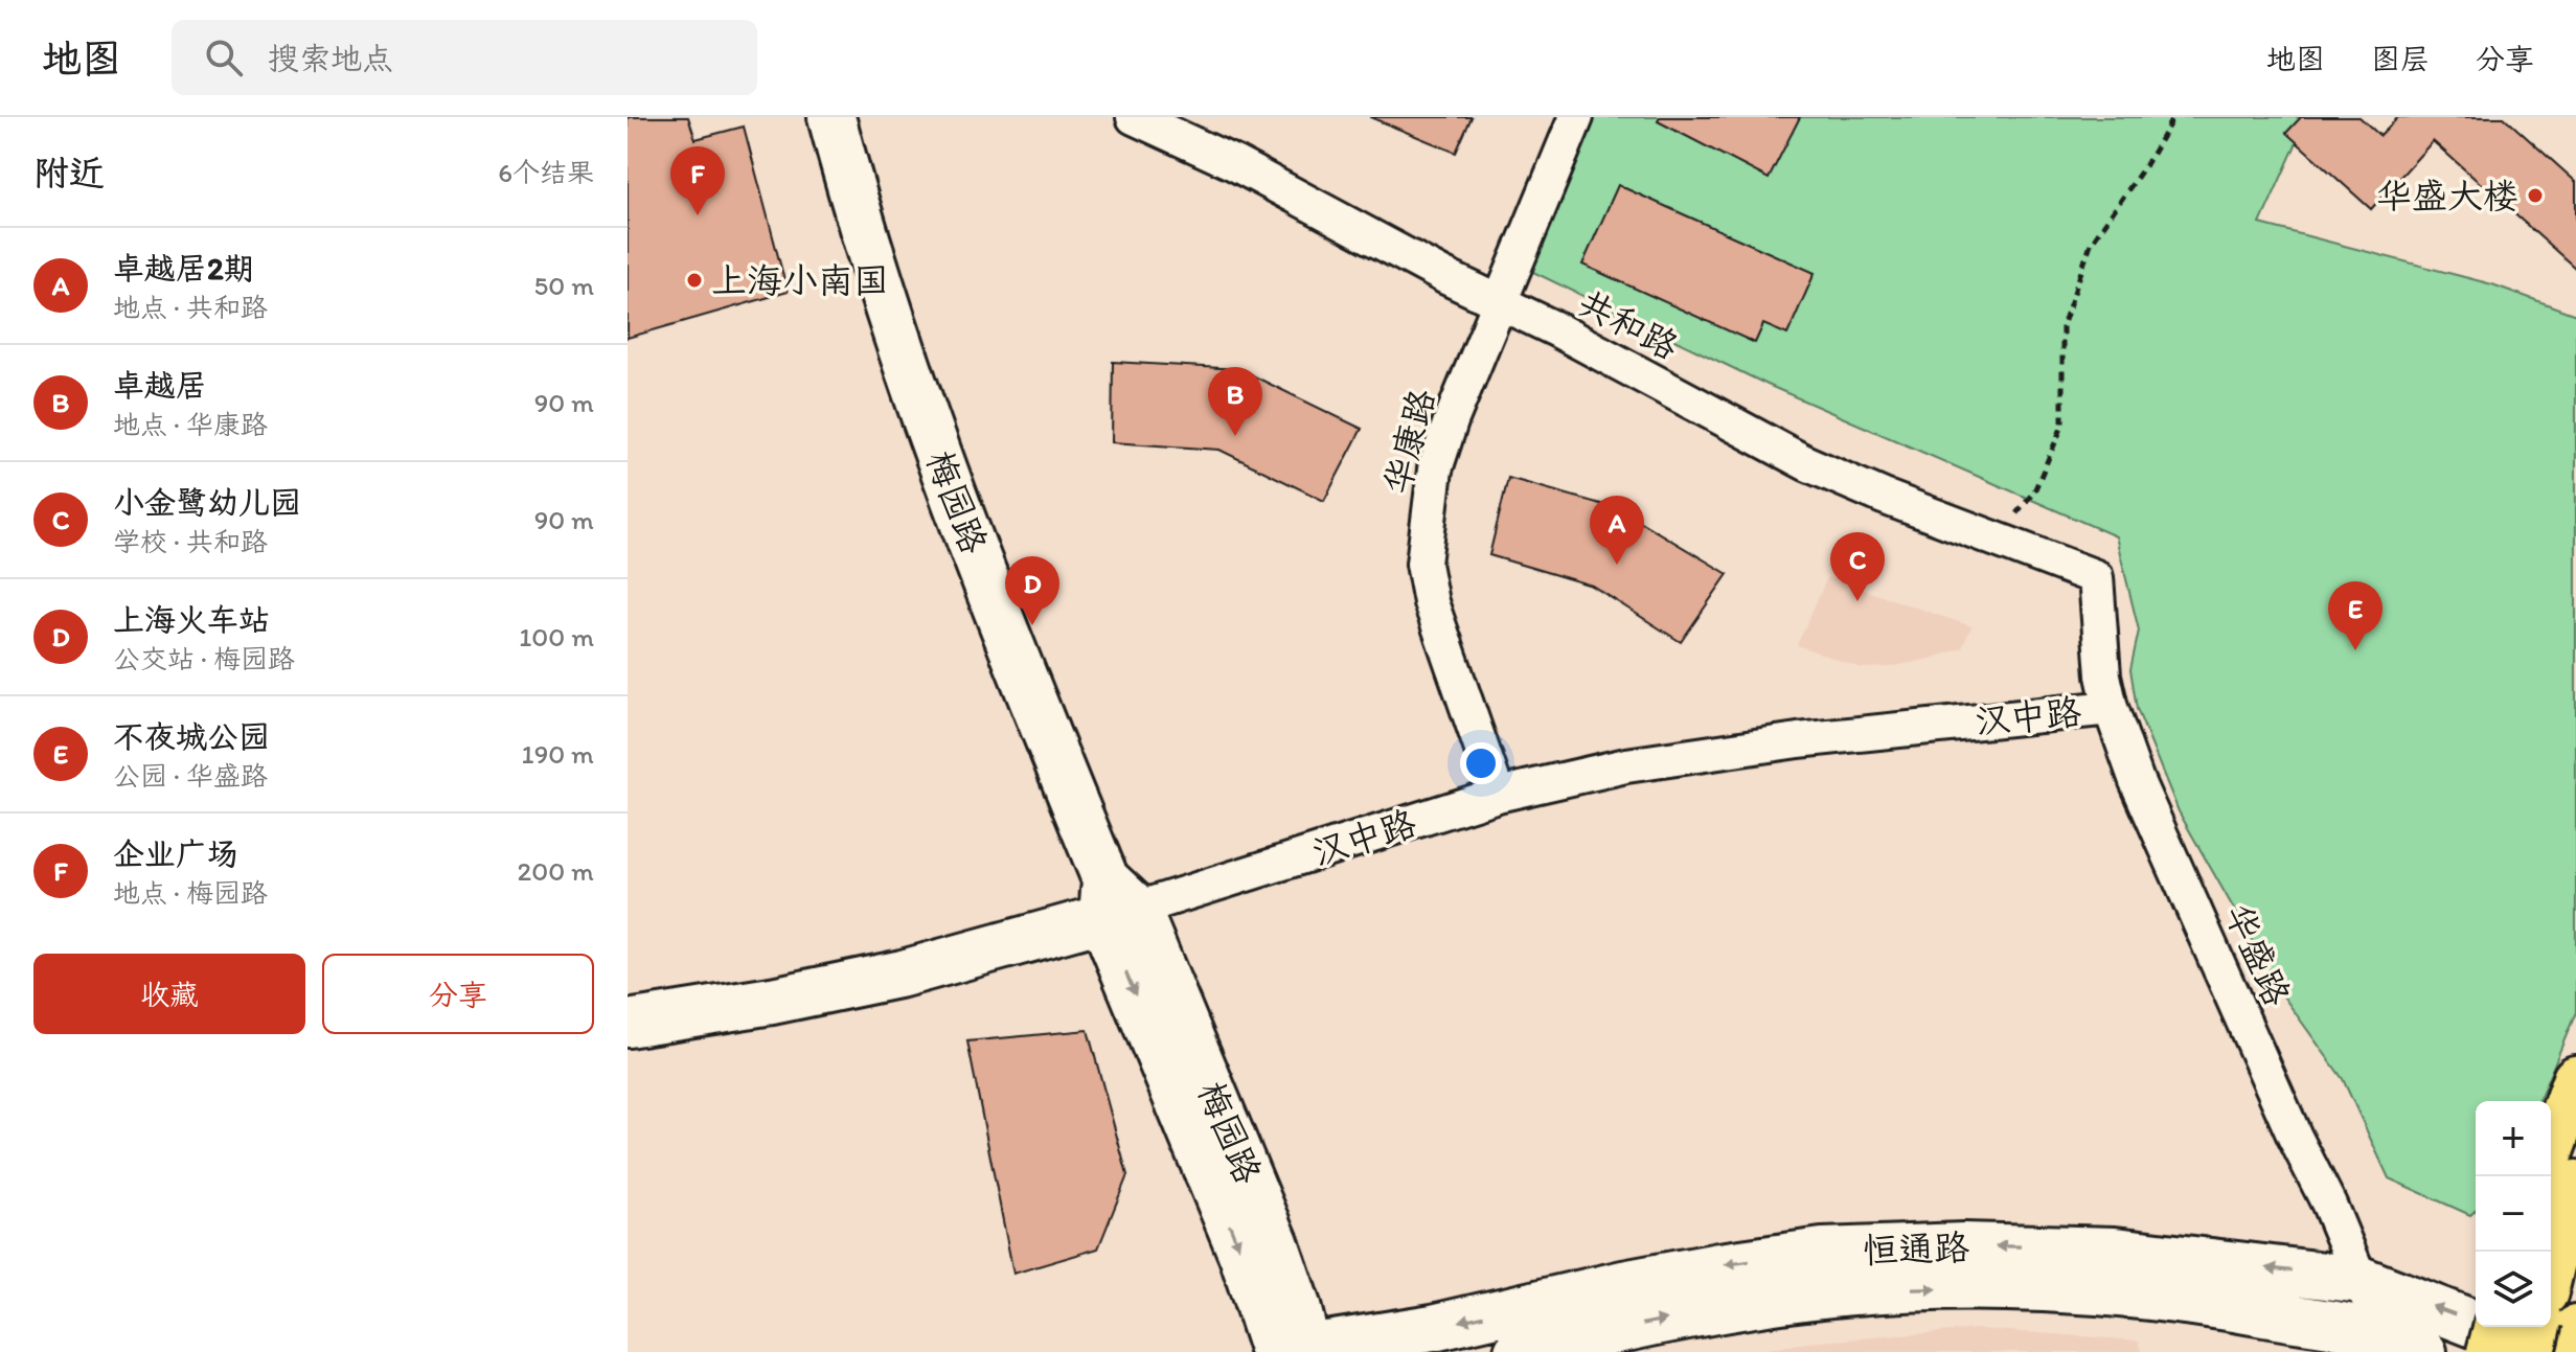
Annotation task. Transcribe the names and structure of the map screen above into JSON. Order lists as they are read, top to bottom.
{
  "streets": {
    "main road": ["梅园路", "汉中路", "恒通路"],
    "street": ["共和路", "华康路", "华盛路"]
  },
  "crossings": [
    ["共和路", "华康路"],
    ["共和路", "华盛路"],
    ["华康路", "汉中路"],
    ["梅园路", "汉中路"],
    ["梅园路", "恒通路"],
    ["汉中路", "华盛路"],
    ["华盛路", "恒通路"]
  ],
  "places": ["华盛大楼", "上海小南国"],
  "page": {
    "header": "地图",
    "search": "搜索地点",
    "nav": ["地图", "图层", "分享"],
    "heading": ["附近", "6个结果"],
    "pins": [
      "F",
      "B",
      "A",
      "C",
      "D",
      "E"
    ],
    "list": [
      {
        "mark": "A",
        "name": "卓越居2期",
        "note": "地点 · 共和路",
        "value": "50 m"
      },
      {
        "mark": "B",
        "name": "卓越居",
        "note": "地点 · 华康路",
        "value": "90 m"
      },
      {
        "mark": "C",
        "name": "小金鹭幼儿园",
        "note": "学校 · 共和路",
        "value": "90 m"
      },
      {
        "mark": "D",
        "name": "上海火车站",
        "note": "公交站 · 梅园路",
        "value": "100 m"
      },
      {
        "mark": "E",
        "name": "不夜城公园",
        "note": "公园 · 华盛路",
        "value": "190 m"
      },
      {
        "mark": "F",
        "name": "企业广场",
        "note": "地点 · 梅园路",
        "value": "200 m"
      }
    ],
    "buttons": ["收藏", "分享"],
    "map_buttons": ["+", "−"]
  }
}
